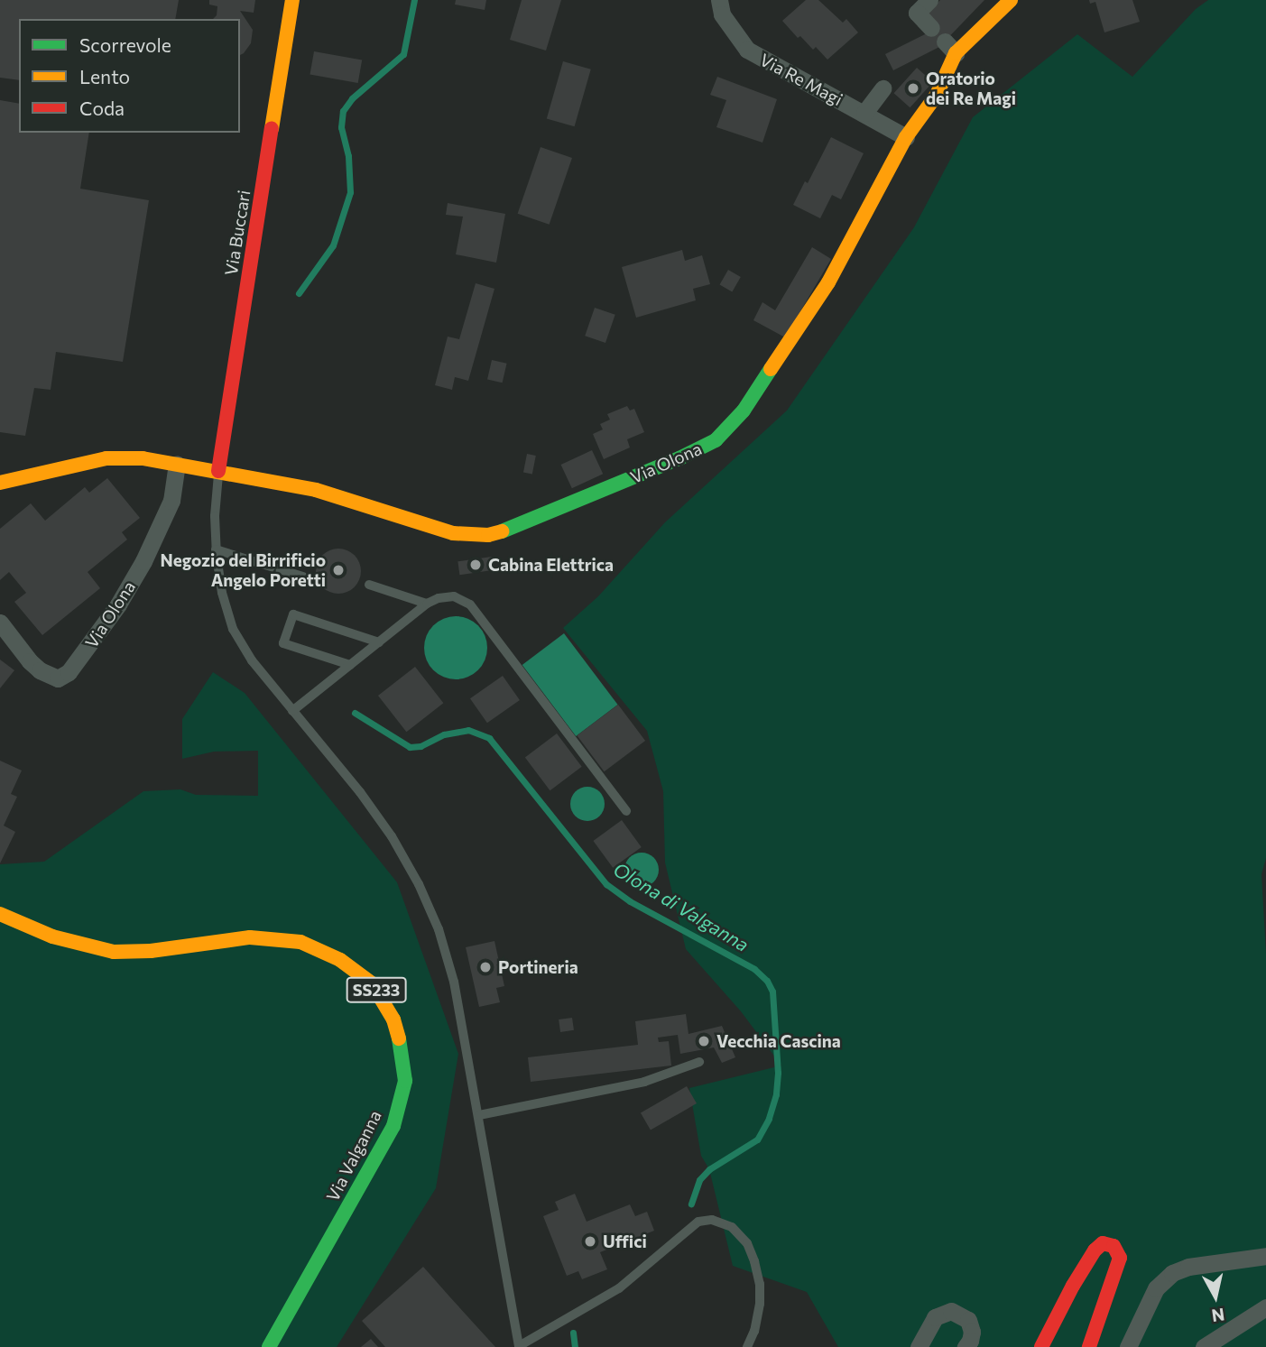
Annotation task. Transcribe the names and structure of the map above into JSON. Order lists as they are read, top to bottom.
{
  "streets": {
    "street": [
      "Via Re Magi",
      "Via Buccari",
      "Via Olona",
      "SS233",
      "Via Valganna"
    ]
  },
  "crossings": [
    ["Via Re Magi", "Via Olona"],
    ["Via Buccari", "Via Olona"]
  ],
  "water": ["Olona di Valganna"],
  "places": [
    "Oratorio dei Re Magi",
    "Cabina Elettrica",
    "Negozio del Birrificio Angelo Poretti",
    "Portineria",
    "Vecchia Cascina",
    "Uffici"
  ],
  "legend": ["Scorrevole", "Lento", "Coda"],
  "north": "bottom"
}
